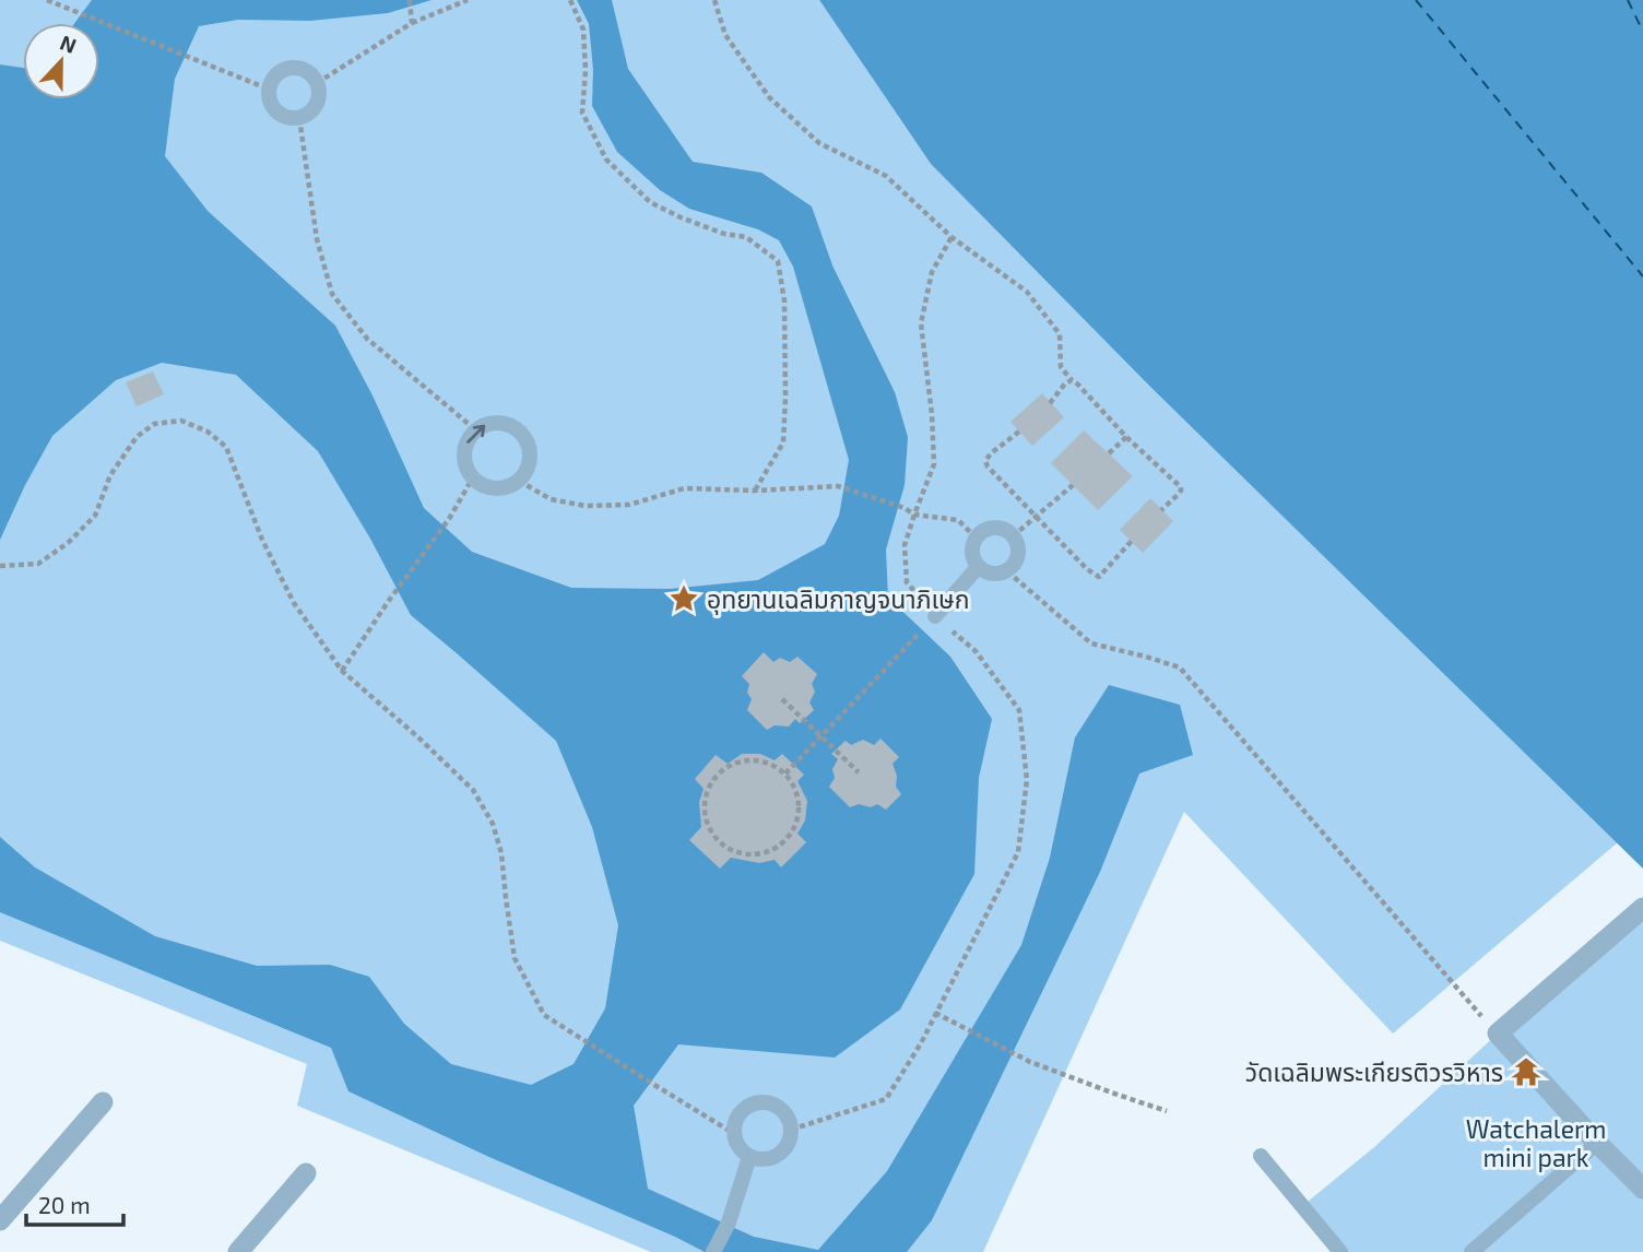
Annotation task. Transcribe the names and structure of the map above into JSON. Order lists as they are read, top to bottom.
{
  "parks": ["Watchalerm mini park"],
  "places": {
    "place": ["อุทยานเฉลิมกาญจนาภิเษก"],
    "temple": ["วัดเฉลิมพระเกียรติวรวิหาร"]
  },
  "scale_bar": "20 m",
  "north": "top"
}
